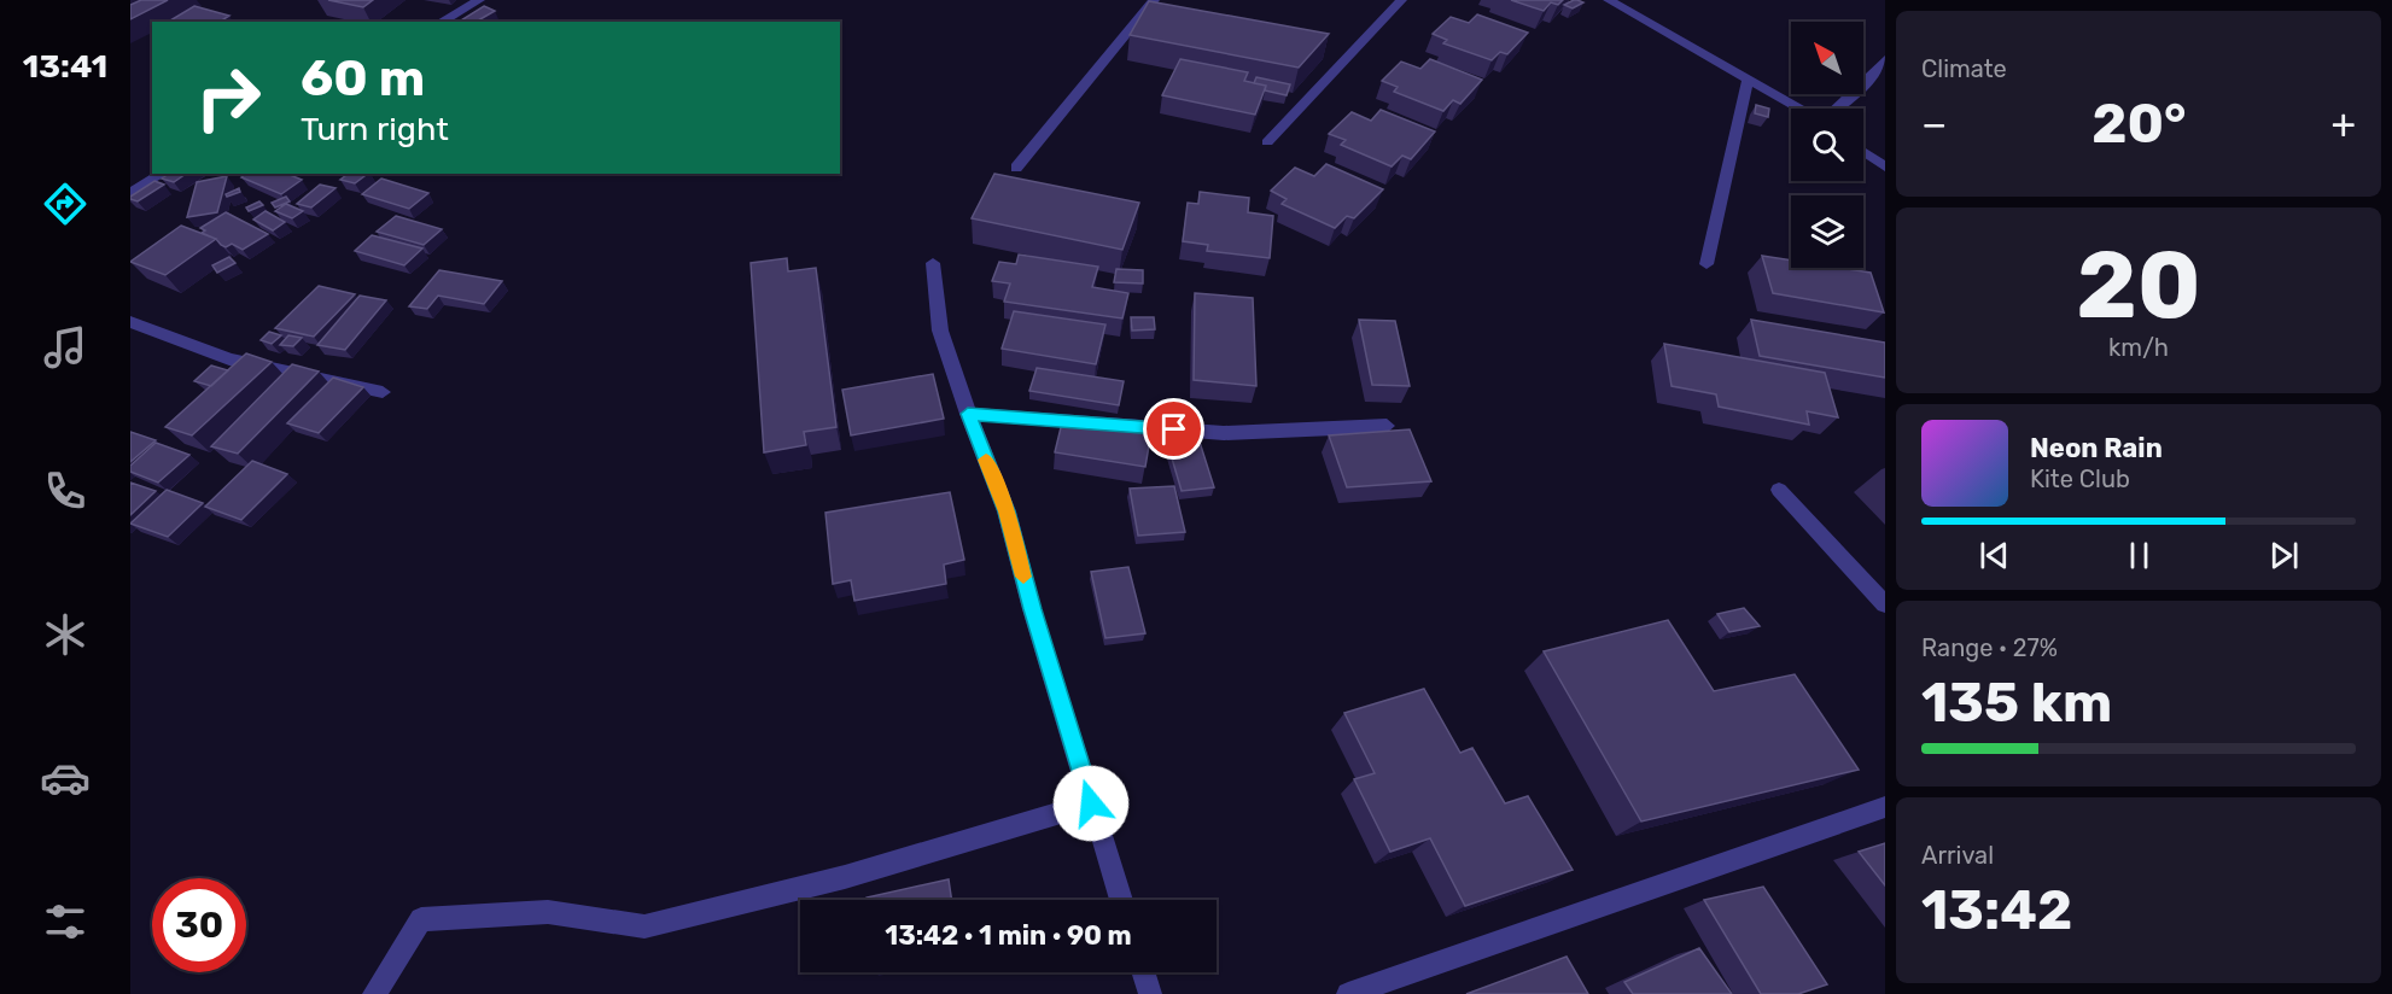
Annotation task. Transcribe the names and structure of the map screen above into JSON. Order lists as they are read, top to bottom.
{
  "north": "top left",
  "page": {
    "tabs": "13:41",
    "tile": [
      "Climate",
      ["20", "km/h"],
      ["Range · 27%", "135 km"],
      ["Arrival", "13:42"]
    ],
    "turn": ["60 m", "Turn right"],
    "heat": ["−", "20°", "+"],
    "song": ["Neon Rain", "Kite Club"],
    "limit": "30",
    "trip": "13:42 · 1 min · 90 m"
  }
}
